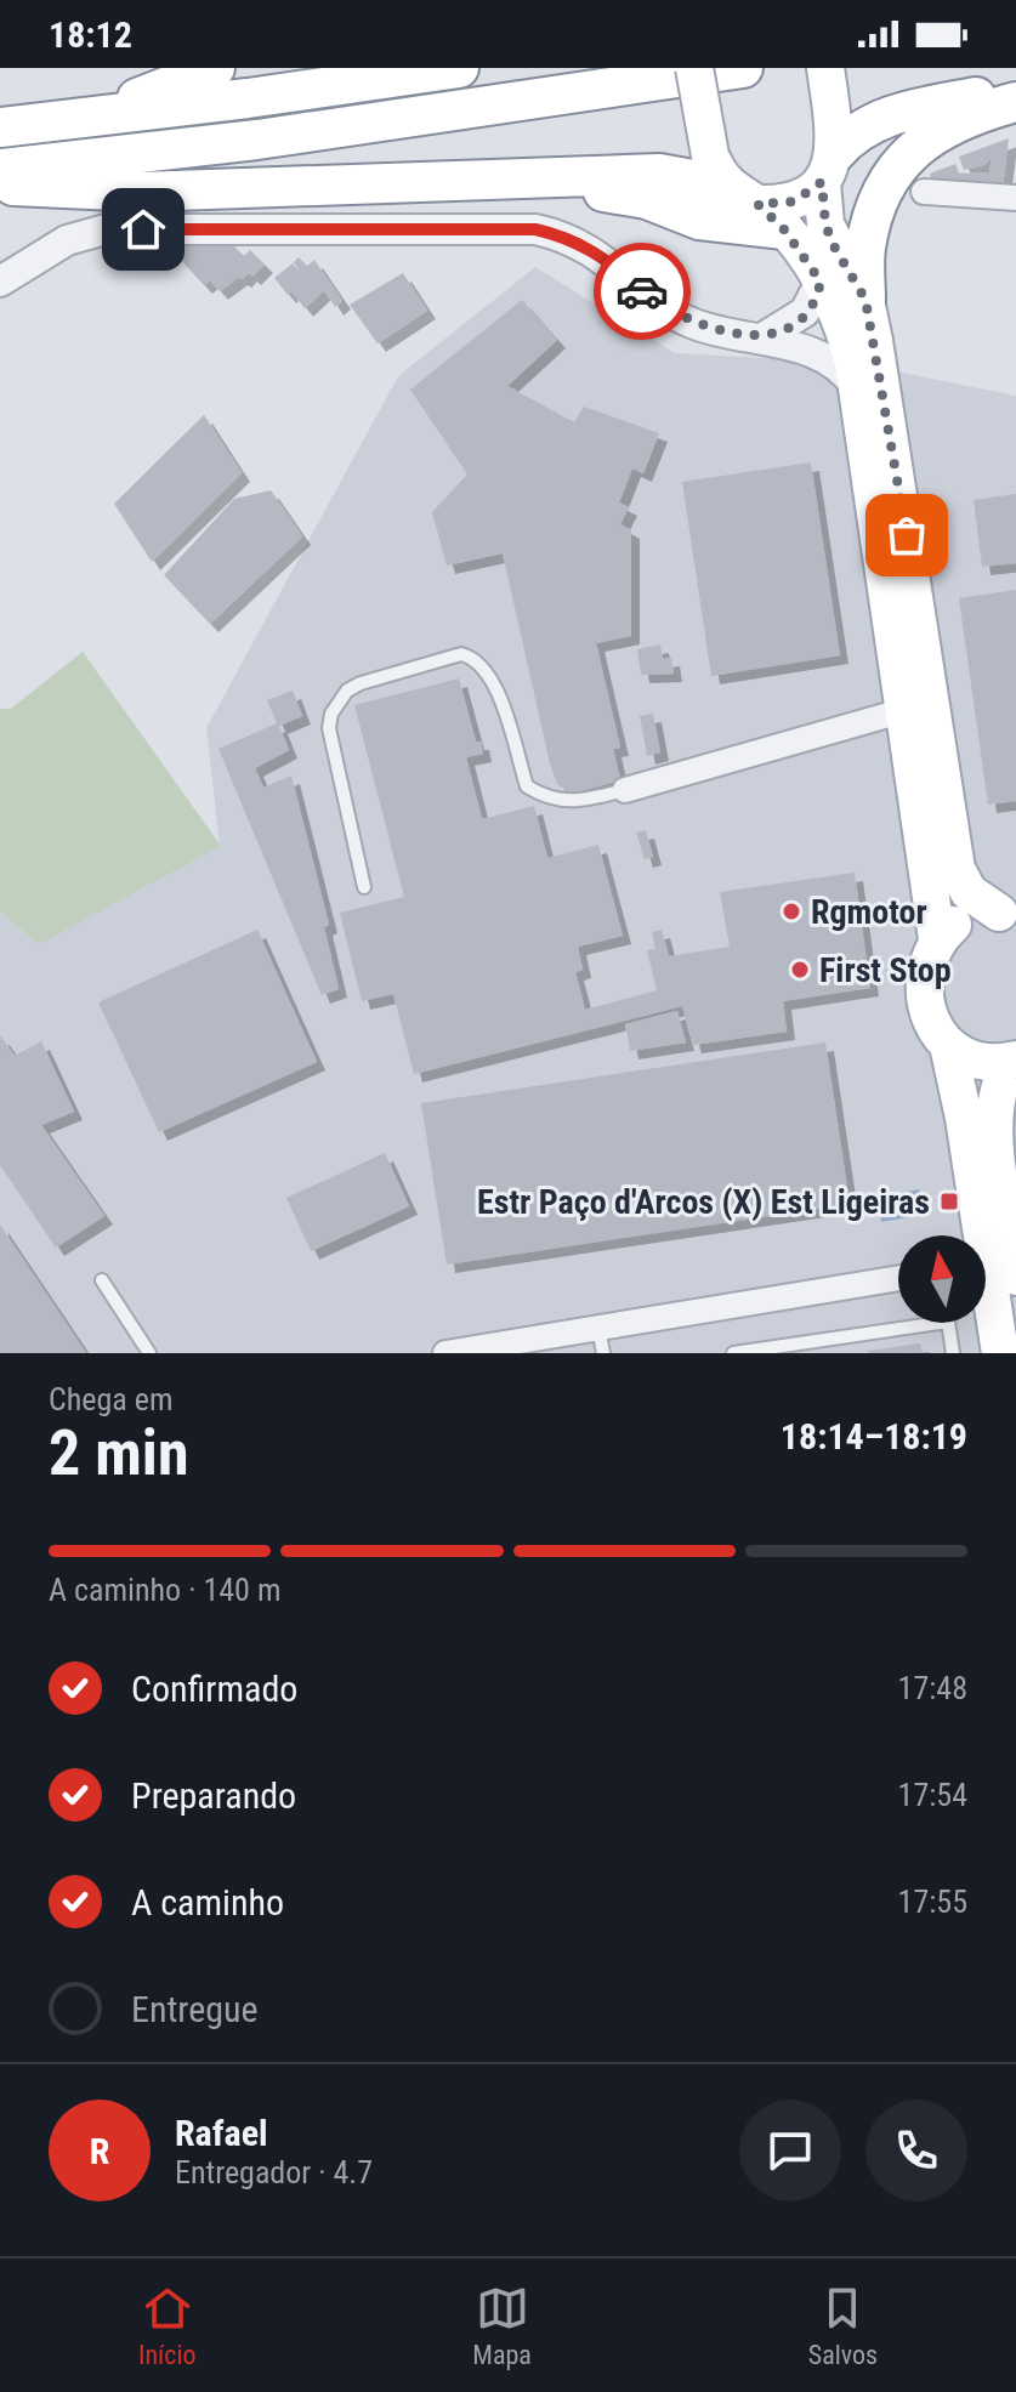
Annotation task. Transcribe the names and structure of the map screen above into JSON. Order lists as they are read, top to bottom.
{
  "places": {
    "other": ["Rgmotor", "First Stop"],
    "transit": ["Estr Paço d'Arcos (X) Est Ligeiras"]
  },
  "north": "top",
  "page": {
    "status": "18:12",
    "heading": ["2 min", "Chega em", "18:14–18:19"],
    "panel": ["Rafael", "Entregador · 4.7"],
    "bar": "A caminho · 140 m",
    "list": [
      ["Confirmado", "17:48"],
      ["Preparando", "17:54"],
      ["A caminho", "17:55"],
      "Entregue"
    ],
    "round": "R",
    "tabs": ["Início", "Mapa", "Salvos"]
  }
}
